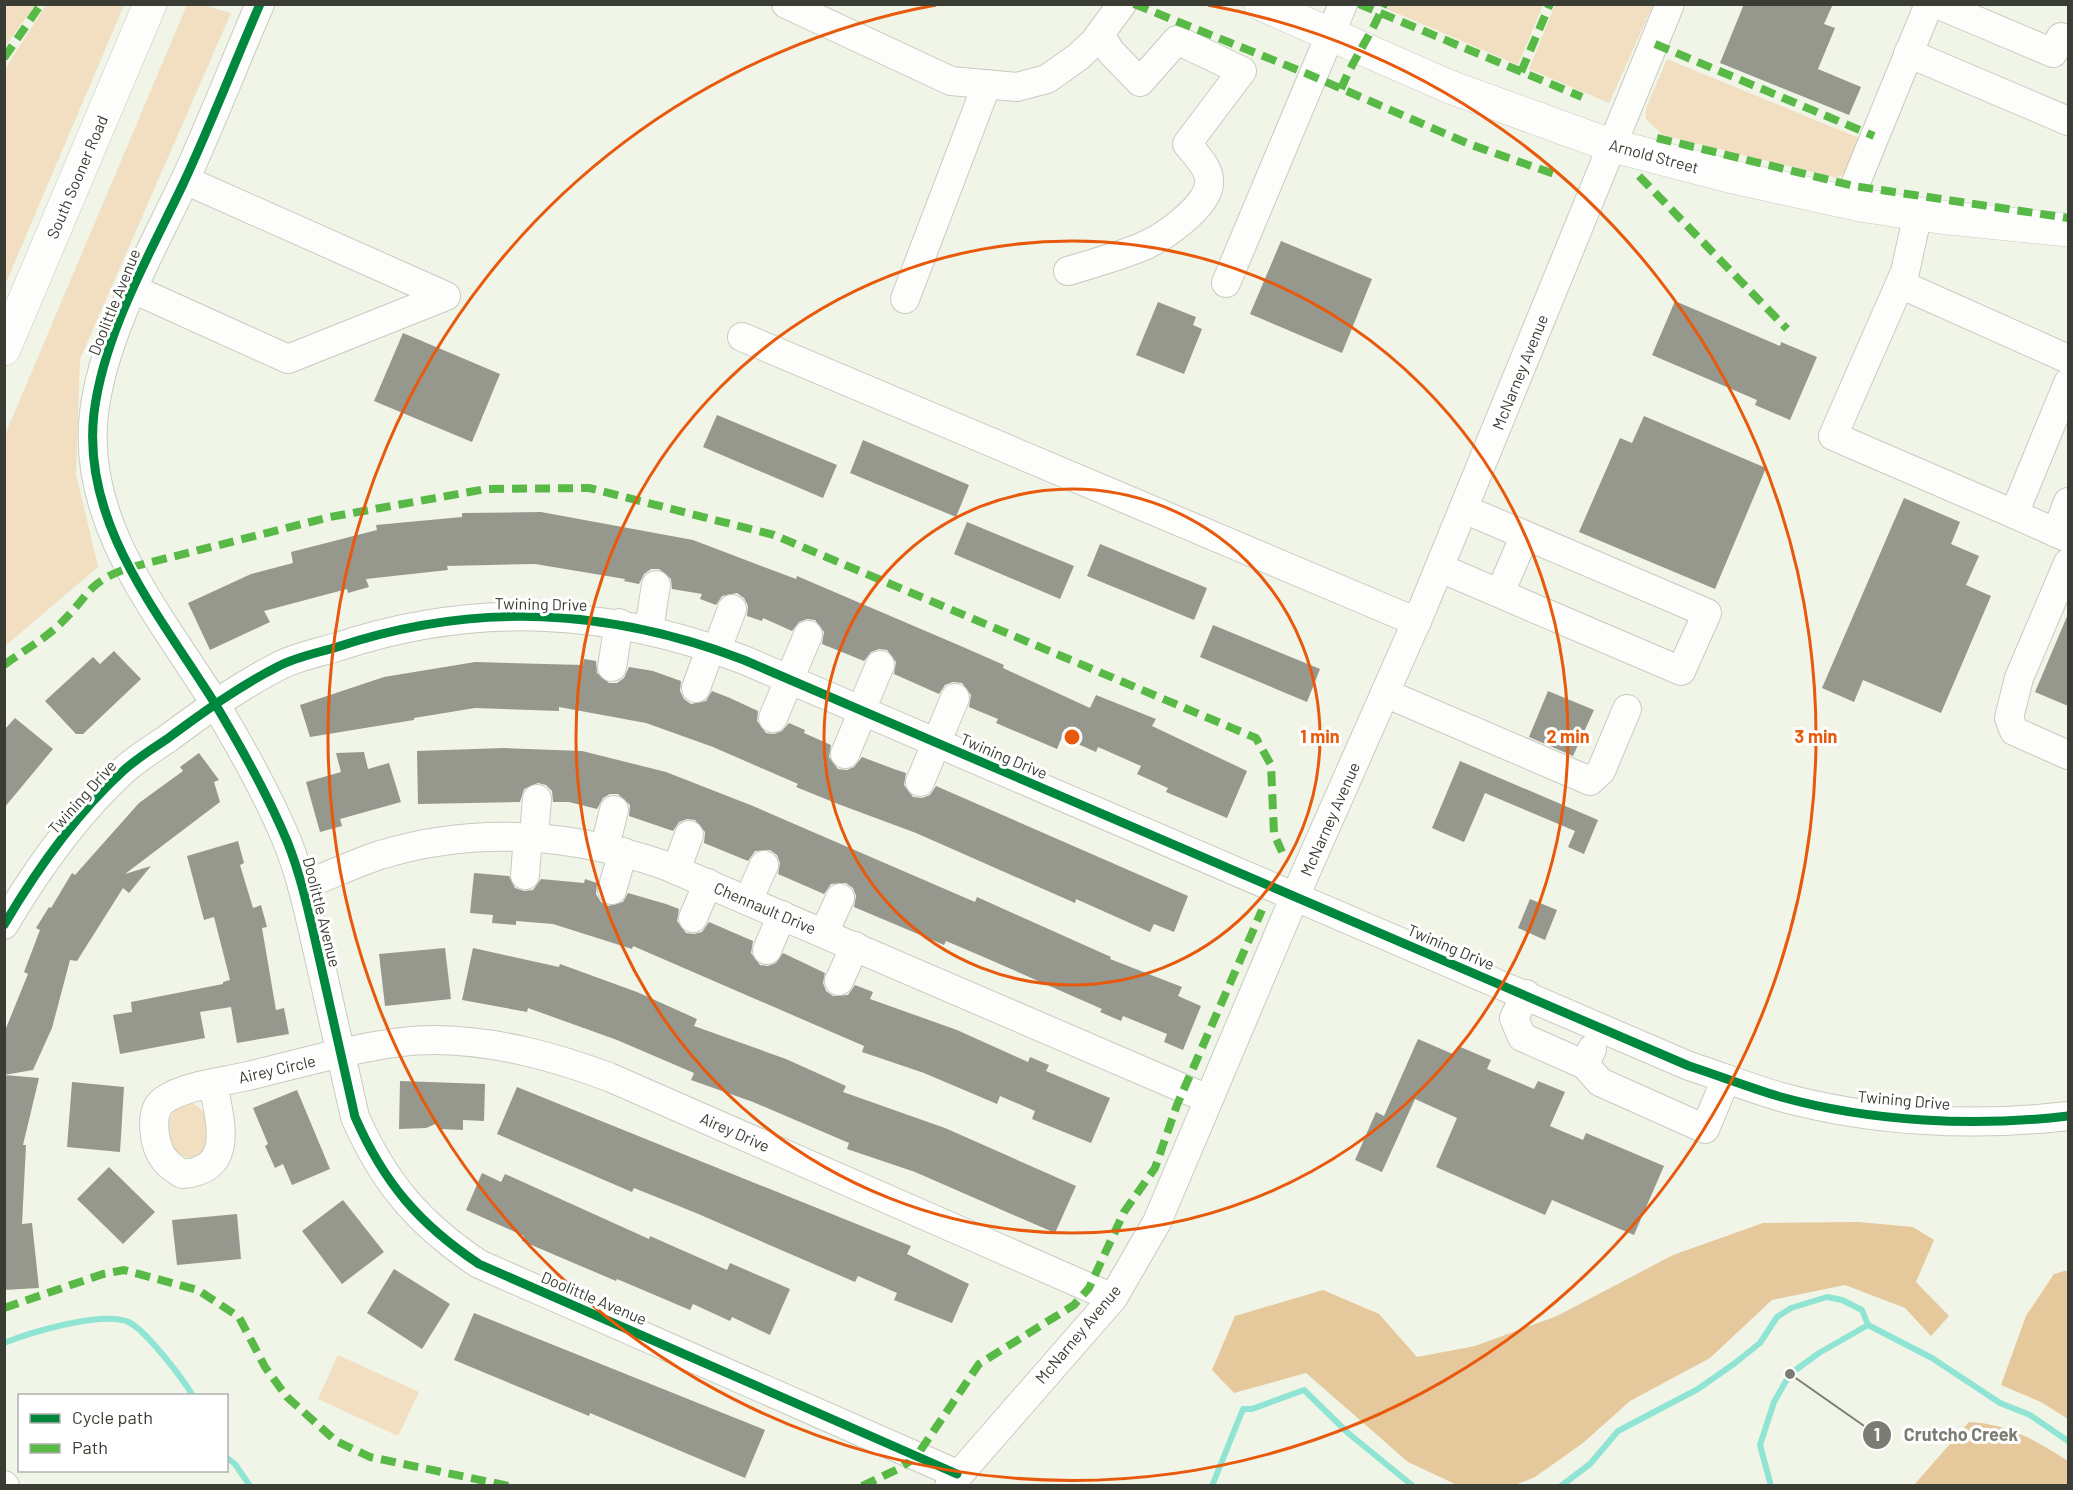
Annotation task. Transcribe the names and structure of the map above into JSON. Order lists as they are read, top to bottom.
{
  "streets": {
    "main road": ["Arnold Street", "South Sooner Road"],
    "street": [
      "Doolittle Avenue",
      "McNarney Avenue",
      "Twining Drive",
      "Chennault Drive",
      "Airey Circle",
      "Airey Drive"
    ]
  },
  "crossings": [
    ["Arnold Street", "McNarney Avenue"],
    ["Doolittle Avenue", "McNarney Avenue"],
    ["Doolittle Avenue", "Twining Drive"],
    ["Doolittle Avenue", "Chennault Drive"],
    ["Doolittle Avenue", "Airey Circle"],
    ["Doolittle Avenue", "Airey Drive"],
    ["McNarney Avenue", "Twining Drive"],
    ["McNarney Avenue", "Chennault Drive"],
    ["McNarney Avenue", "Airey Drive"],
    ["Airey Circle", "Airey Drive"]
  ],
  "places": ["Crutcho Creek"],
  "legend": ["Cycle path", "Path"],
  "rings": ["1 min", "2 min", "3 min"]
}
